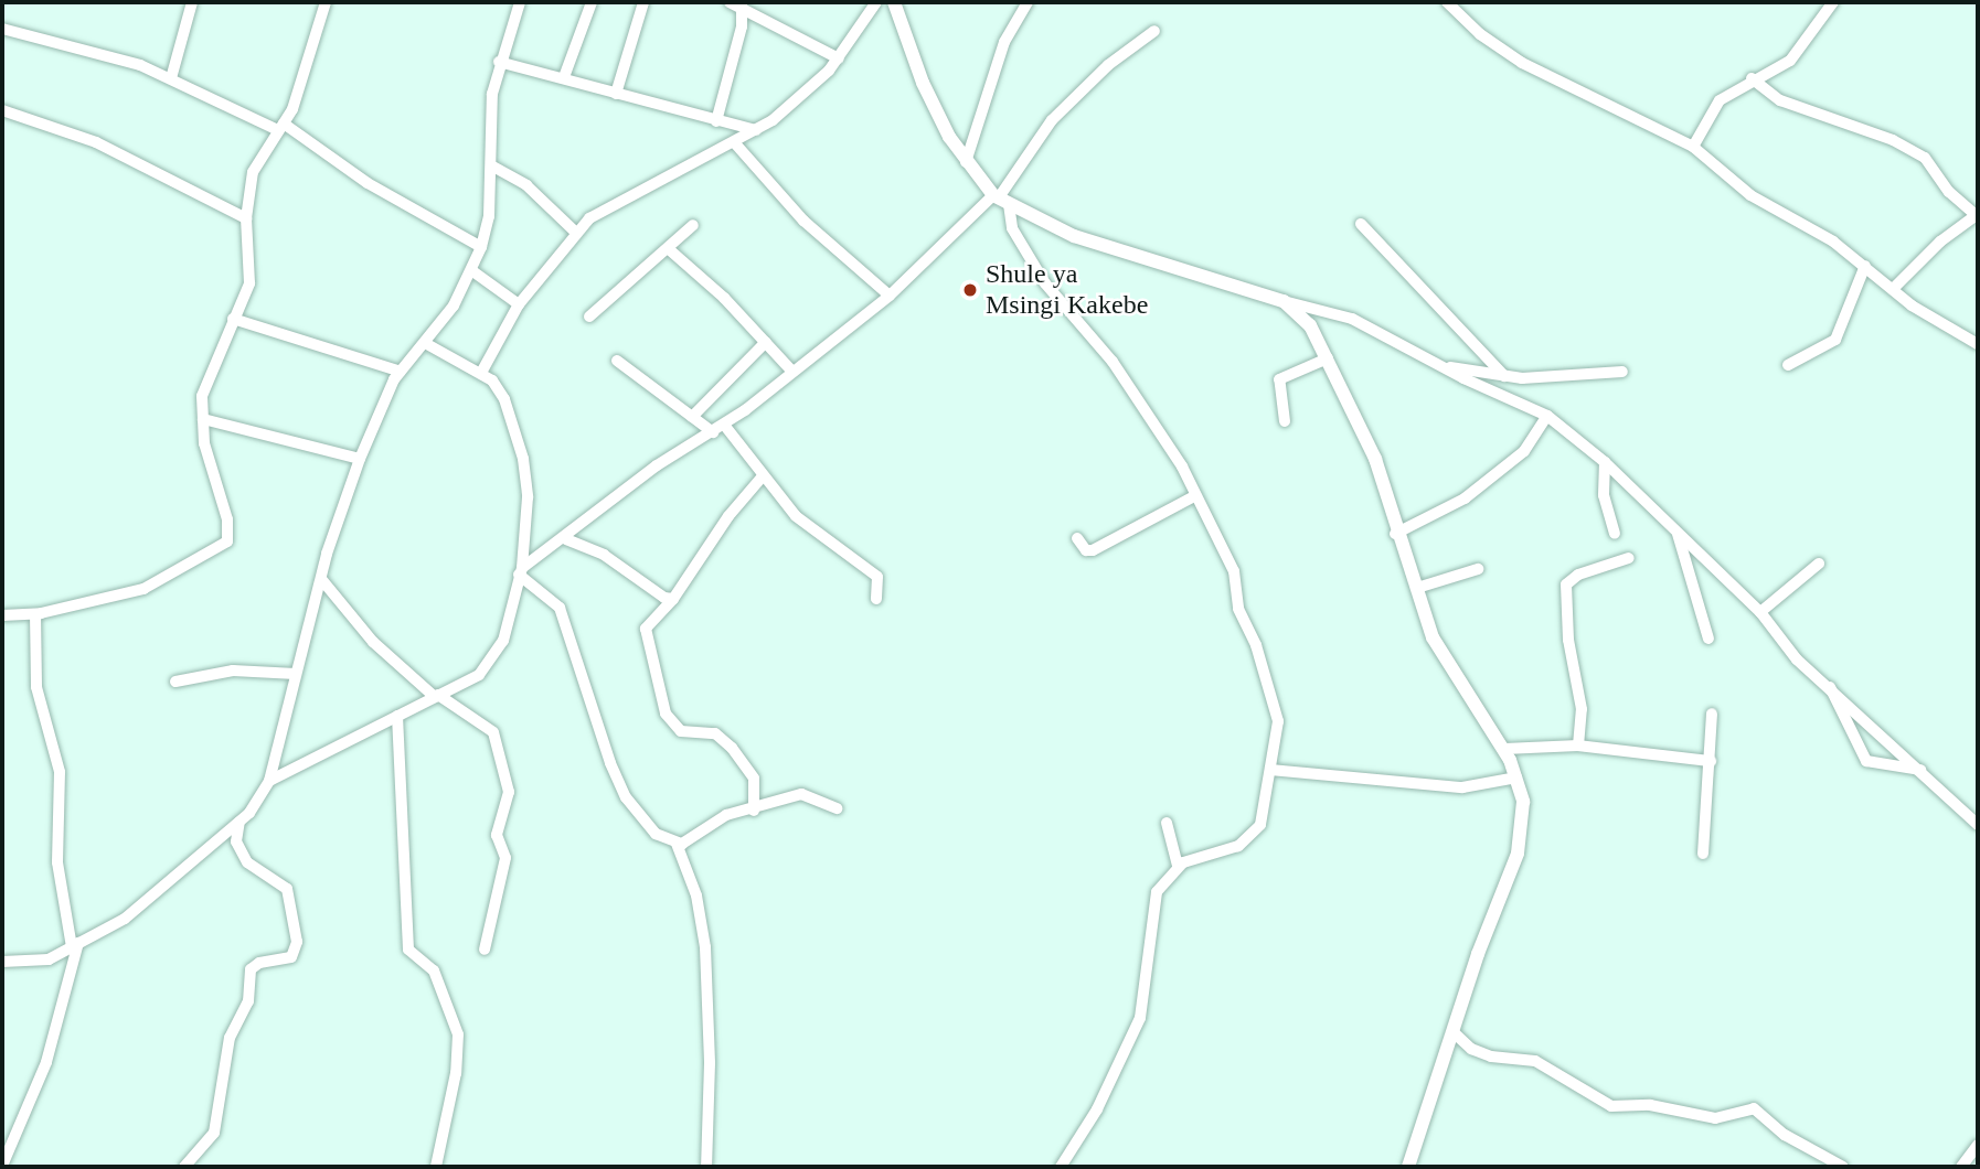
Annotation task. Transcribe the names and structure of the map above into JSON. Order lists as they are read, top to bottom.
{
  "places": ["Shule ya Msingi Kakebe"]
}
